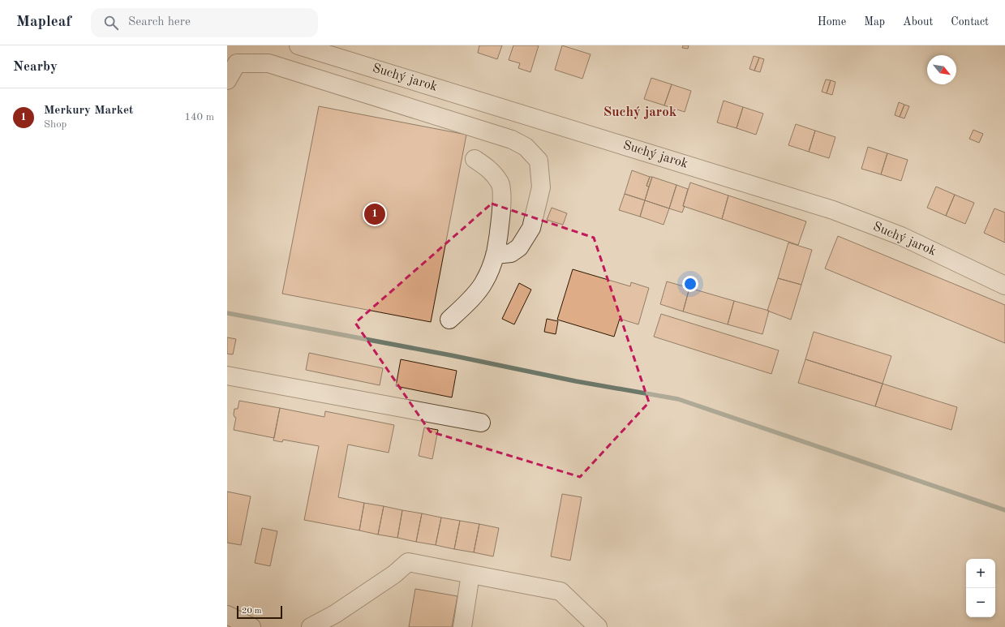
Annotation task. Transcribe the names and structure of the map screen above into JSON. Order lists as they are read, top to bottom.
{
  "streets": {
    "street": ["Suchý jarok"]
  },
  "districts": ["Suchý jarok"],
  "scale_bar": "20 m",
  "north": "bottom right",
  "page": {
    "header": "Mapleaf",
    "search": "Search here",
    "nav": [
      "Home",
      "Map",
      "About",
      "Contact"
    ],
    "heading": "Nearby",
    "list": [
      {
        "mark": "1",
        "name": "Merkury Market",
        "note": "Shop",
        "value": "140 m"
      }
    ],
    "pins": "1",
    "map_buttons": ["+", "−"],
    "scale": "20 m"
  }
}
